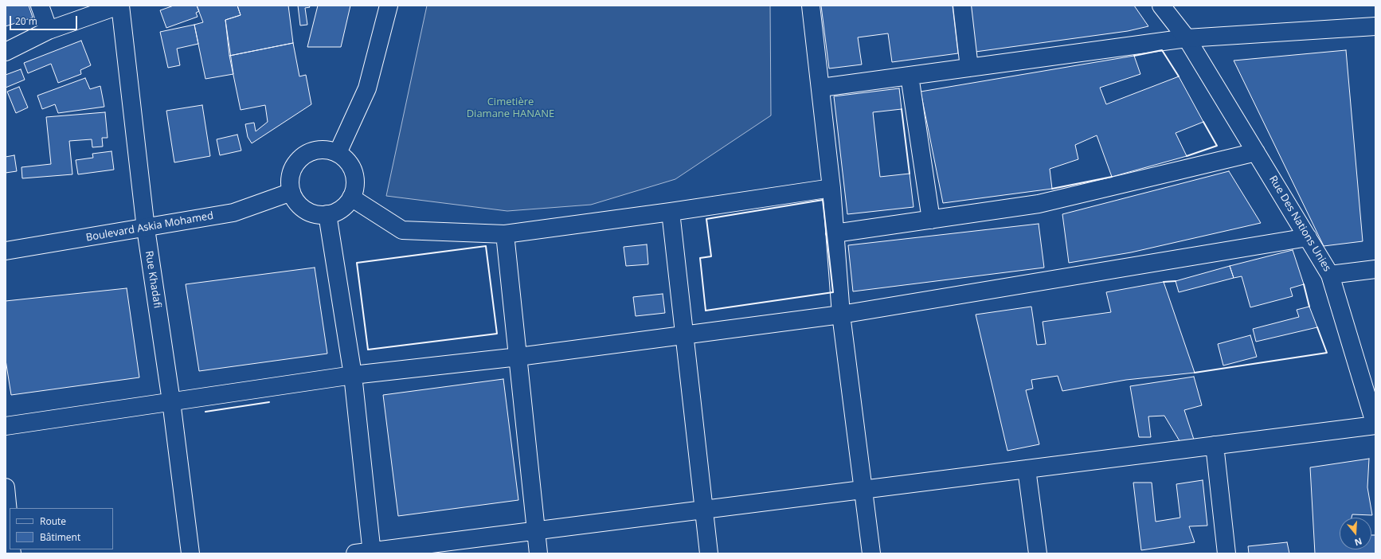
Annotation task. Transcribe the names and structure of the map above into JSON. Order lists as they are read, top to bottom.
{
  "streets": {
    "street": ["Rue Des Nations Unies", "Boulevard Askia Mohamed", "Rue Khadafi"]
  },
  "crossings": [
    ["Boulevard Askia Mohamed", "Rue Khadafi"]
  ],
  "parks": ["Cimetière Diamane HANANE"],
  "legend": ["Route", "Bâtiment"],
  "scale_bar": "20 m",
  "north": "bottom"
}
